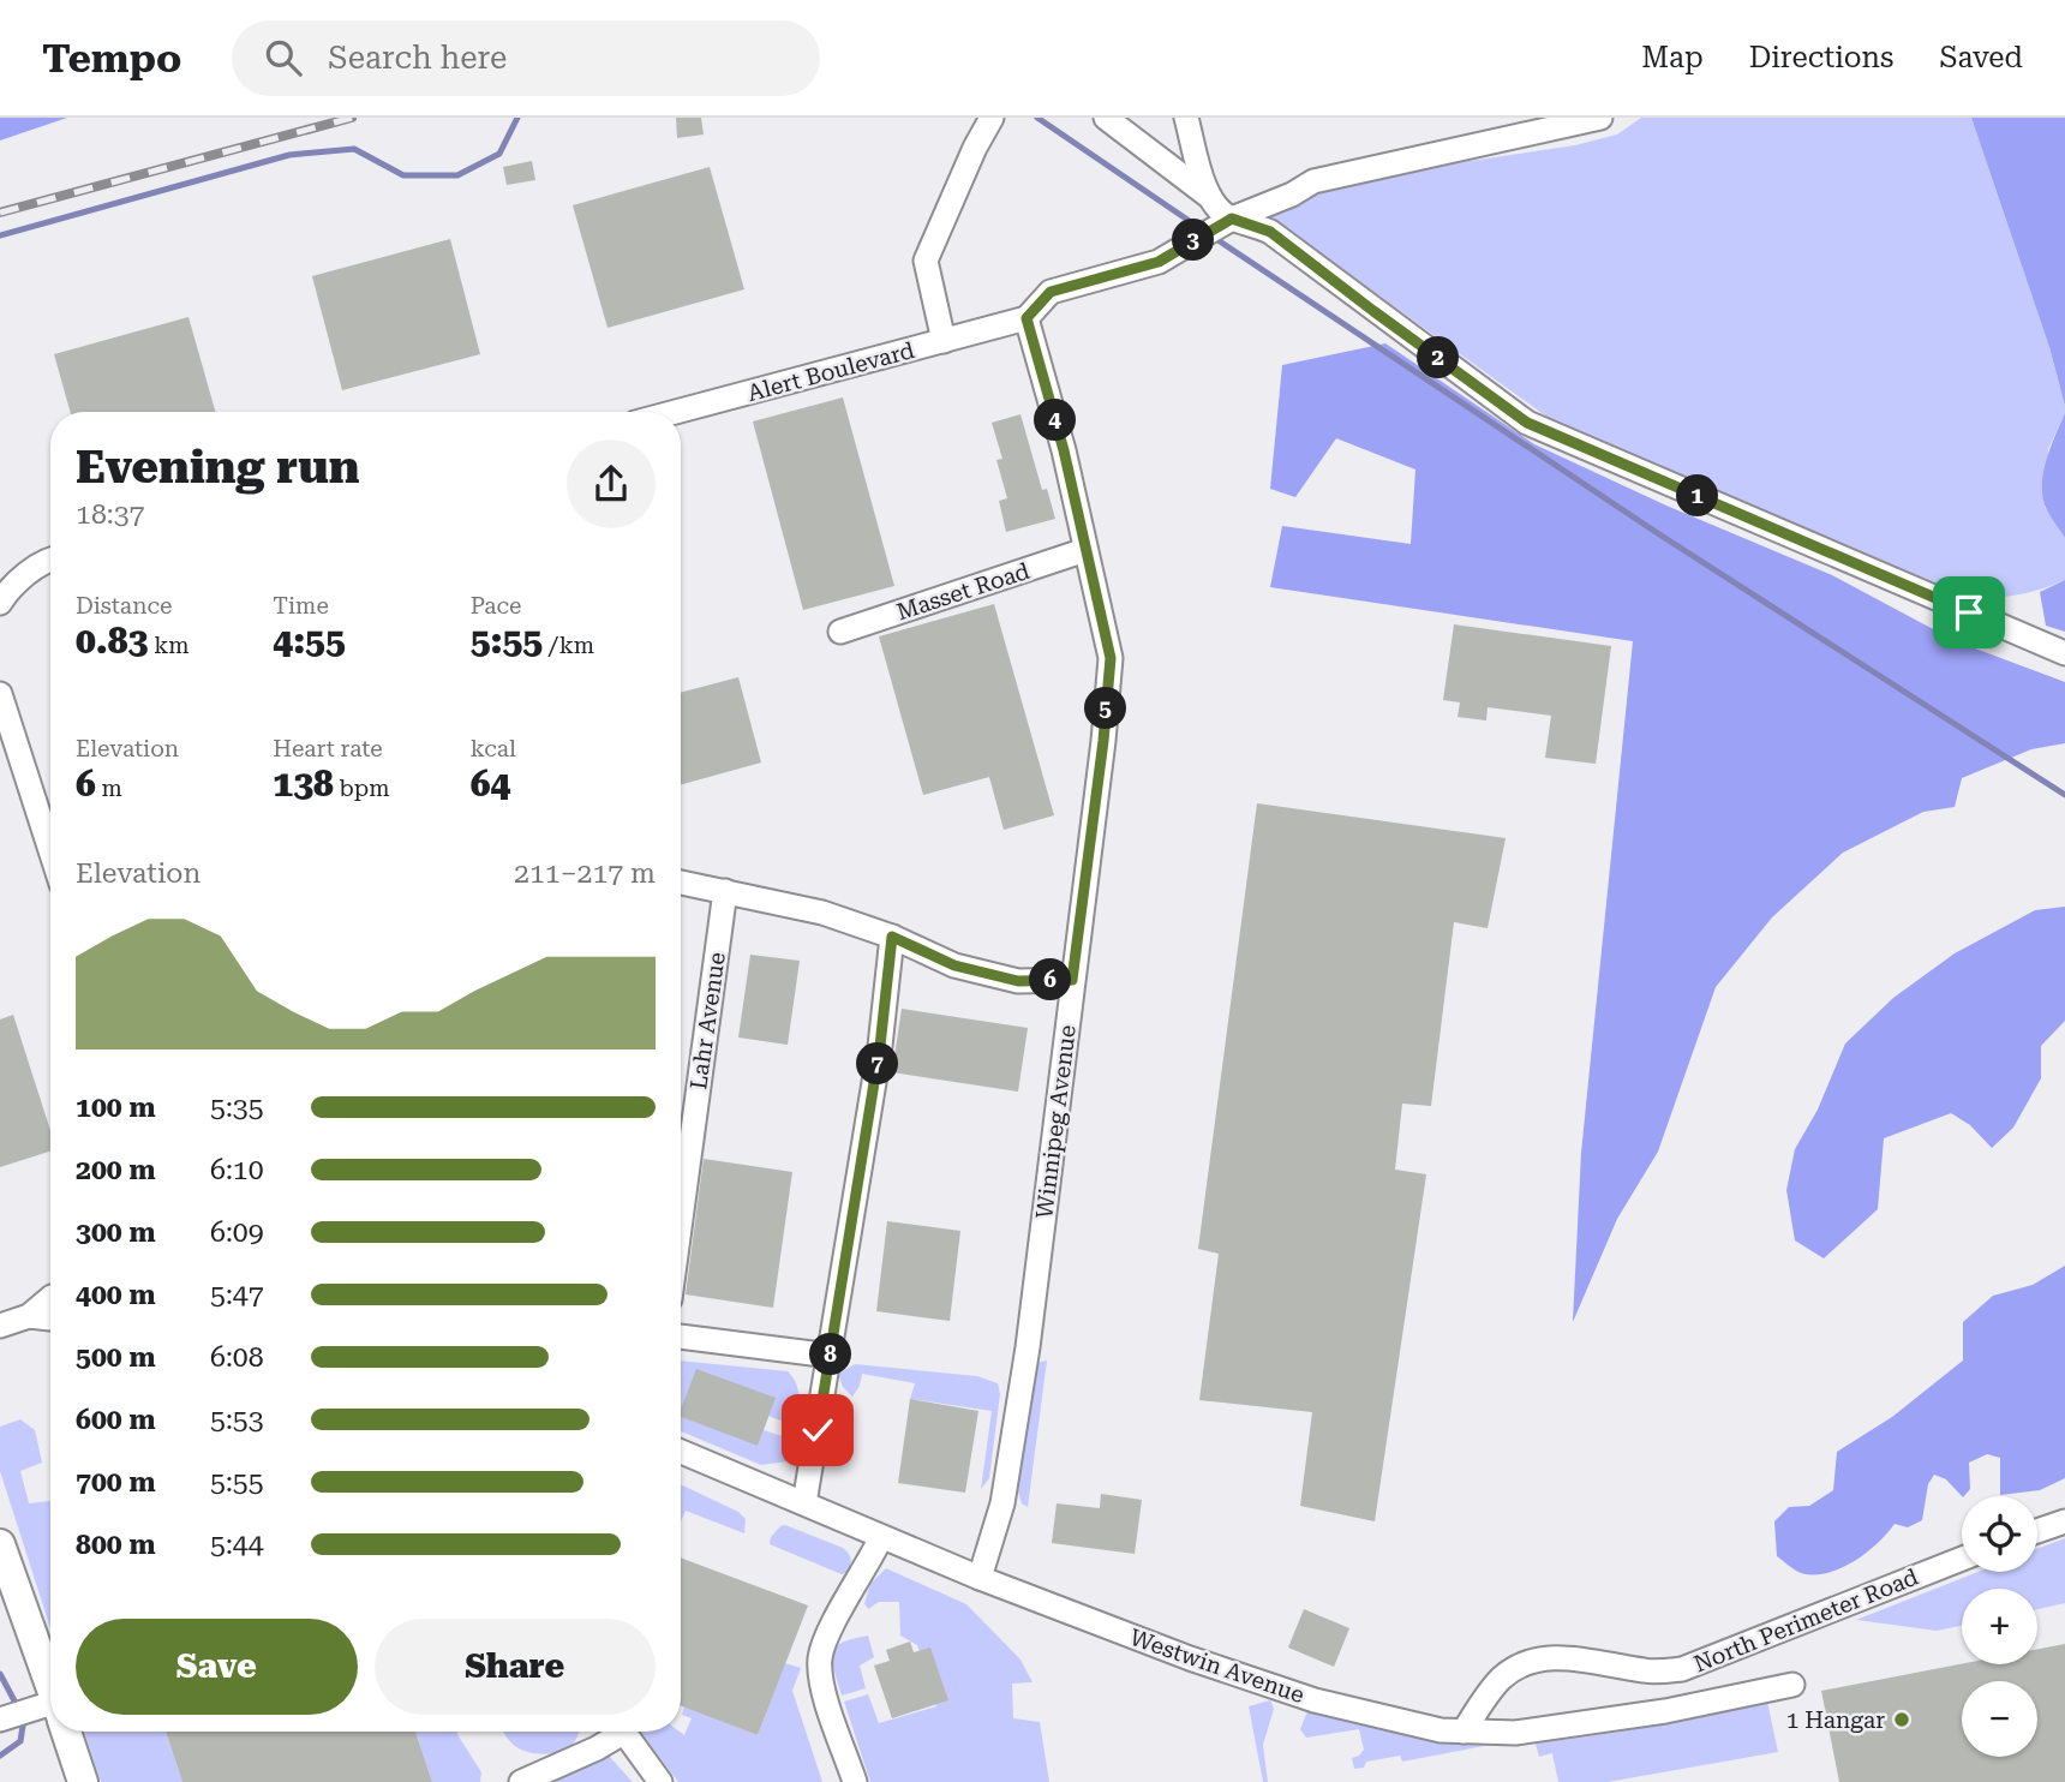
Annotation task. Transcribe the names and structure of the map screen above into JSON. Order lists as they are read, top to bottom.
{
  "streets": {
    "street": [
      "Alert Boulevard",
      "Masset Road",
      "Lahr Avenue",
      "Winnipeg Avenue",
      "North Perimeter Road",
      "Westwin Avenue"
    ]
  },
  "crossings": [
    ["Alert Boulevard", "Winnipeg Avenue"],
    ["Masset Road", "Winnipeg Avenue"],
    ["Winnipeg Avenue", "Westwin Avenue"],
    ["North Perimeter Road", "Westwin Avenue"]
  ],
  "places": ["1 Hangar"],
  "page": {
    "header": "Tempo",
    "search": "Search here",
    "nav": ["Map", "Directions", "Saved"],
    "pins": [
      "3",
      "2",
      "4",
      "1",
      "5",
      "6",
      "7",
      "8"
    ],
    "heading": ["Evening run", "18:37"],
    "stats": [
      ["Distance", "0.83 km"],
      ["Time", "4:55"],
      ["Pace", "5:55 /km"],
      ["Elevation", "6 m"],
      ["Heart rate", "138 bpm"],
      ["kcal", "64"]
    ],
    "chart": ["Elevation", "211–217 m"],
    "list": [
      {
        "name": "100 m",
        "note": "5:35"
      },
      {
        "name": "200 m",
        "note": "6:10"
      },
      {
        "name": "300 m",
        "note": "6:09"
      },
      {
        "name": "400 m",
        "note": "5:47"
      },
      {
        "name": "500 m",
        "note": "6:08"
      },
      {
        "name": "600 m",
        "note": "5:53"
      },
      {
        "name": "700 m",
        "note": "5:55"
      },
      {
        "name": "800 m",
        "note": "5:44"
      }
    ],
    "map_buttons": ["+", "−"],
    "buttons": ["Save", "Share"]
  }
}
